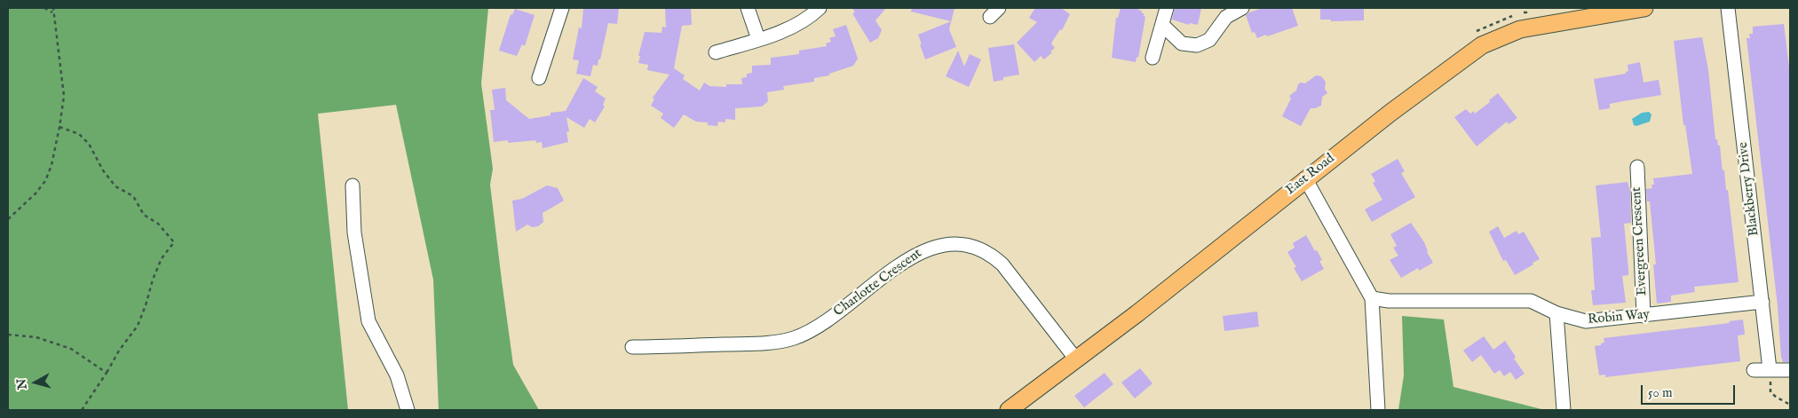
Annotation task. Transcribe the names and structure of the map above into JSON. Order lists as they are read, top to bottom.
{
  "streets": {
    "main road": ["East Road"],
    "street": [
      "Blackberry Drive",
      "Evergreen Crescent",
      "Charlotte Crescent",
      "Robin Way"
    ]
  },
  "crossings": [
    ["East Road", "Charlotte Crescent"],
    ["Blackberry Drive", "Robin Way"],
    ["Evergreen Crescent", "Robin Way"]
  ],
  "scale_bar": "50 m",
  "north": "left"
}
